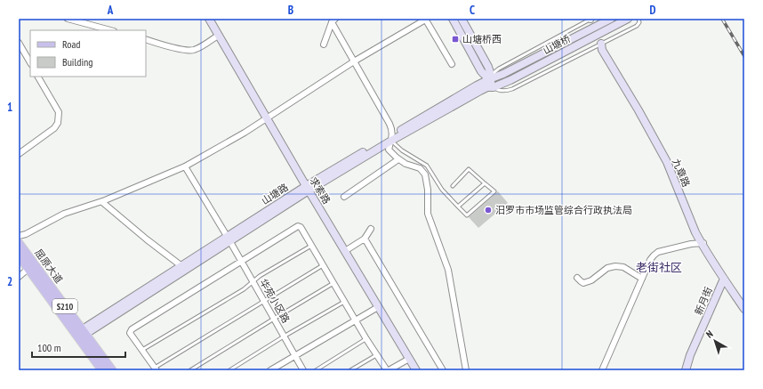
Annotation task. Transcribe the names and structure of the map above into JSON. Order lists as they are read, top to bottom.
{
  "streets": {
    "main road": ["屈原大道", "S210"],
    "street": [
      "山塘桥",
      "九章路",
      "求索路",
      "山塘路",
      "华苑小区路",
      "新月街"
    ]
  },
  "crossings": [
    ["山塘桥", "山塘路"],
    ["九章路", "新月街"],
    ["求索路", "山塘路"],
    ["山塘路", "屈原大道"],
    ["山塘路", "华苑小区路"]
  ],
  "districts": ["老街社区"],
  "places": {
    "transit": ["山塘桥西"],
    "other": ["汨罗市市场监管综合行政执法局"]
  },
  "legend": ["Road", "Building"],
  "scale_bar": "100 m",
  "north": "top left",
  "grid": {
    "columns": [
      "A",
      "B",
      "C",
      "D"
    ],
    "rows": ["1", "2"]
  }
}
